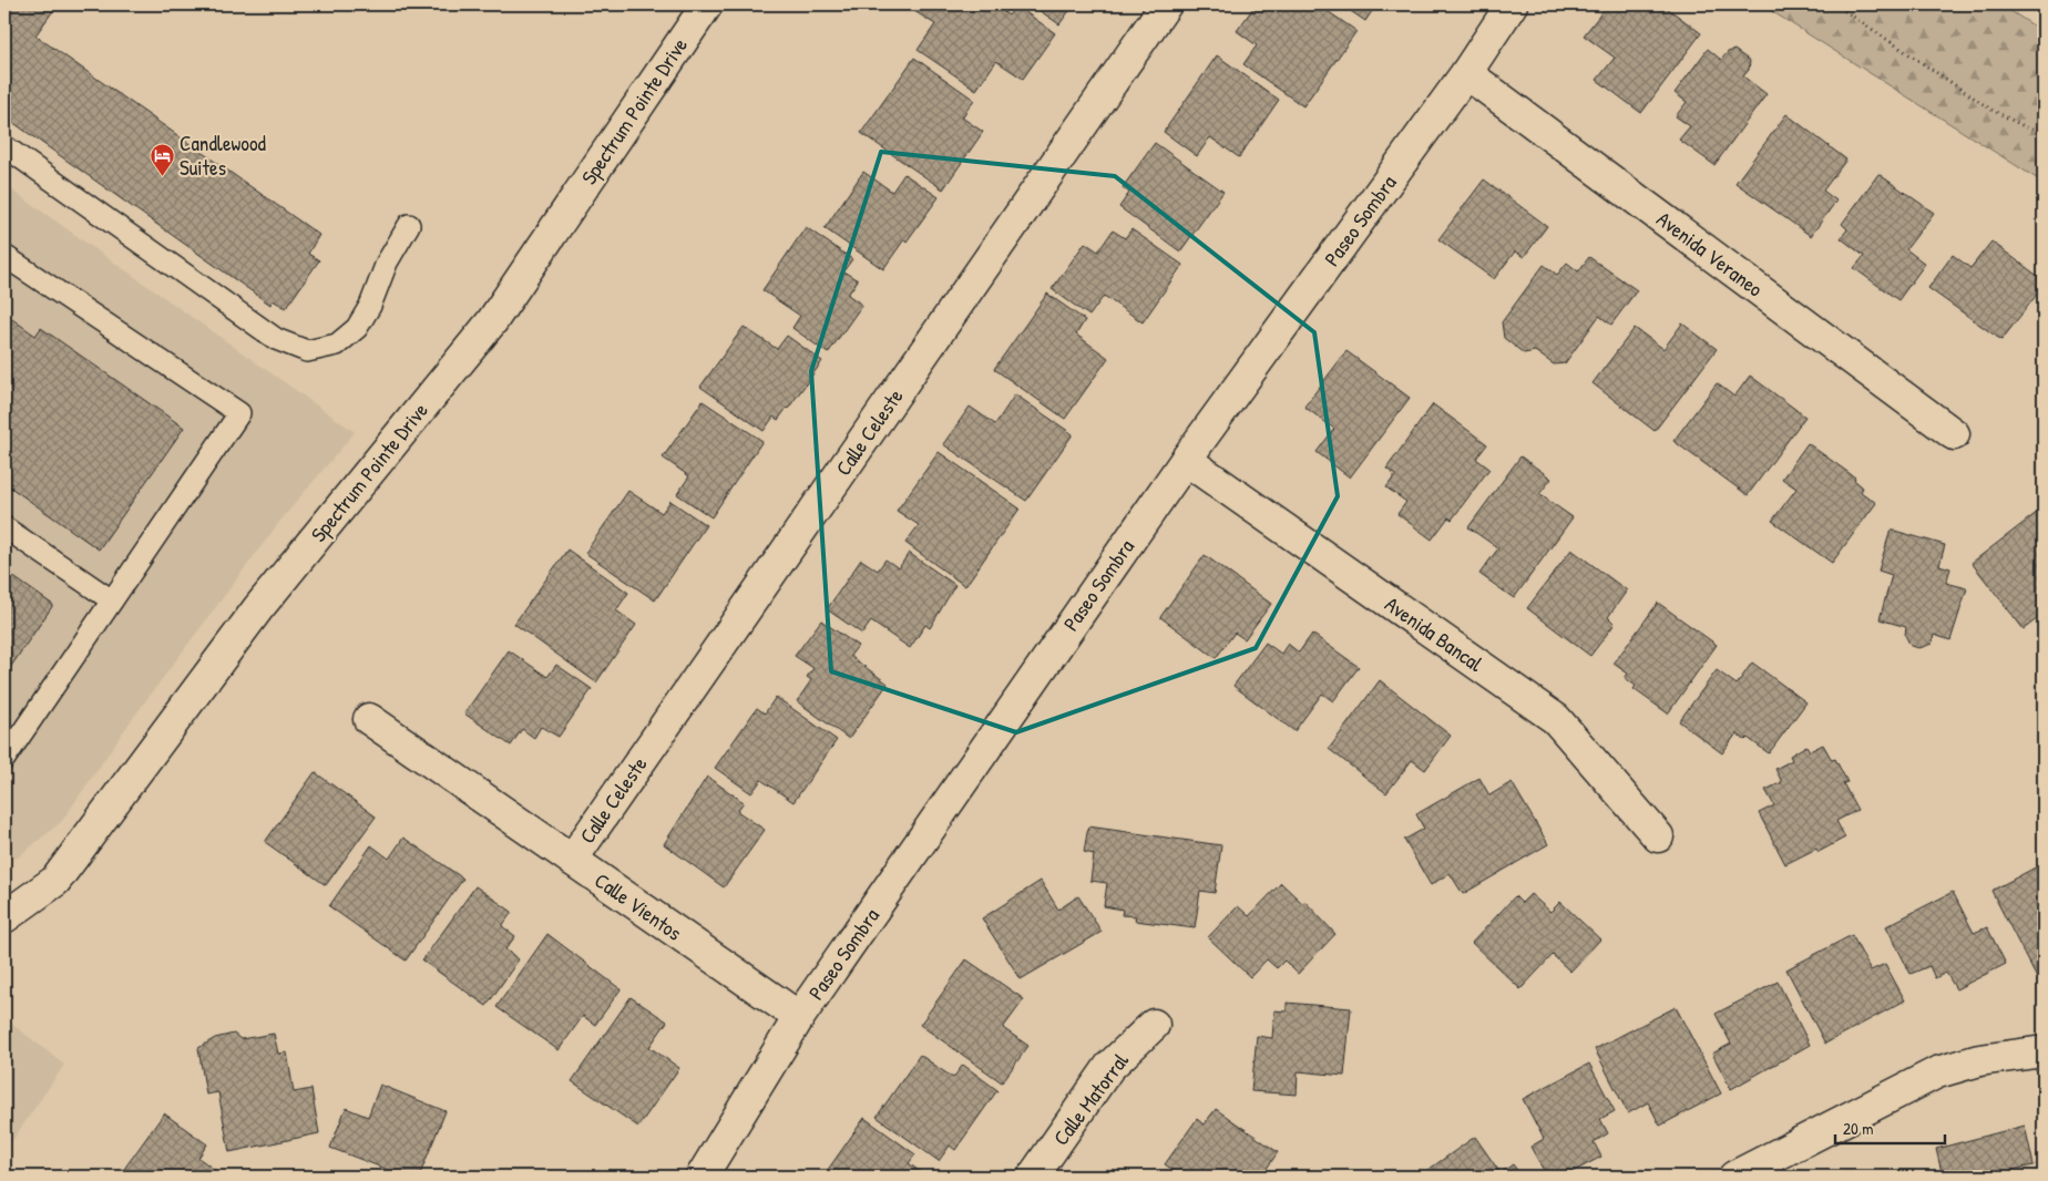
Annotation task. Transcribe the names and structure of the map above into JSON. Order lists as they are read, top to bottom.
{
  "streets": {
    "street": [
      "Spectrum Pointe Drive",
      "Paseo Sombra",
      "Avenida Veraneo",
      "Calle Celeste",
      "Avenida Bancal",
      "Calle Vientos",
      "Calle Matorral"
    ]
  },
  "crossings": [
    ["Paseo Sombra", "Avenida Veraneo"],
    ["Paseo Sombra", "Avenida Bancal"],
    ["Paseo Sombra", "Calle Vientos"],
    ["Calle Celeste", "Calle Vientos"]
  ],
  "places": {
    "hotel": ["Candlewood Suites"]
  },
  "scale_bar": "20 m"
}
